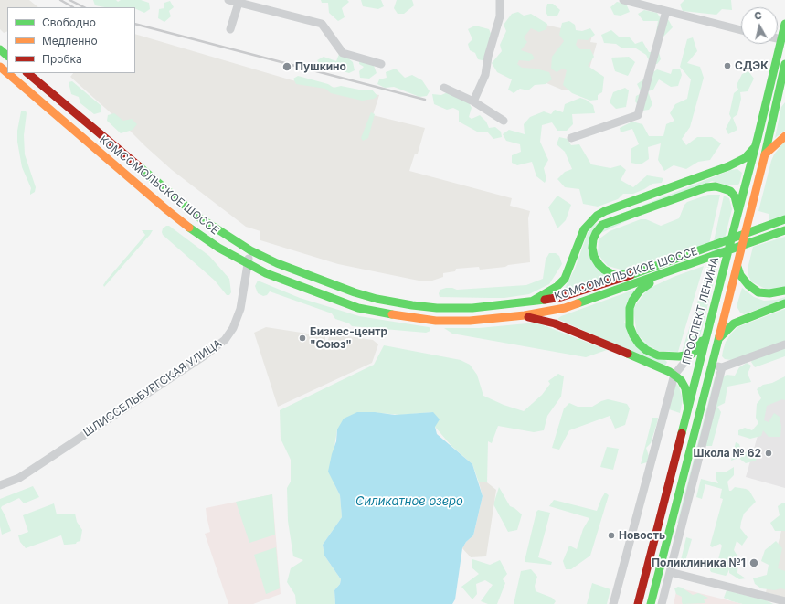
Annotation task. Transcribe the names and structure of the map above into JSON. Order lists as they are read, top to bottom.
{
  "streets": {
    "main road": ["КОМСОМОЛЬСКОЕ ШОССЕ", "ПРОСПЕКТ ЛЕНИНА"],
    "street": ["ШЛИССЕЛЬБУРГСКАЯ УЛИЦА"]
  },
  "crossings": [
    ["КОМСОМОЛЬСКОЕ ШОССЕ", "ШЛИССЕЛЬБУРГСКАЯ УЛИЦА"]
  ],
  "water": ["Силикатное озеро"],
  "places": [
    "СДЭК",
    "Пушкино",
    "Бизнес-центр \"Союз\"",
    "Школа № 62",
    "Новость",
    "Поликлиника №1"
  ],
  "legend": ["Свободно", "Медленно", "Пробка"],
  "north": "top"
}
